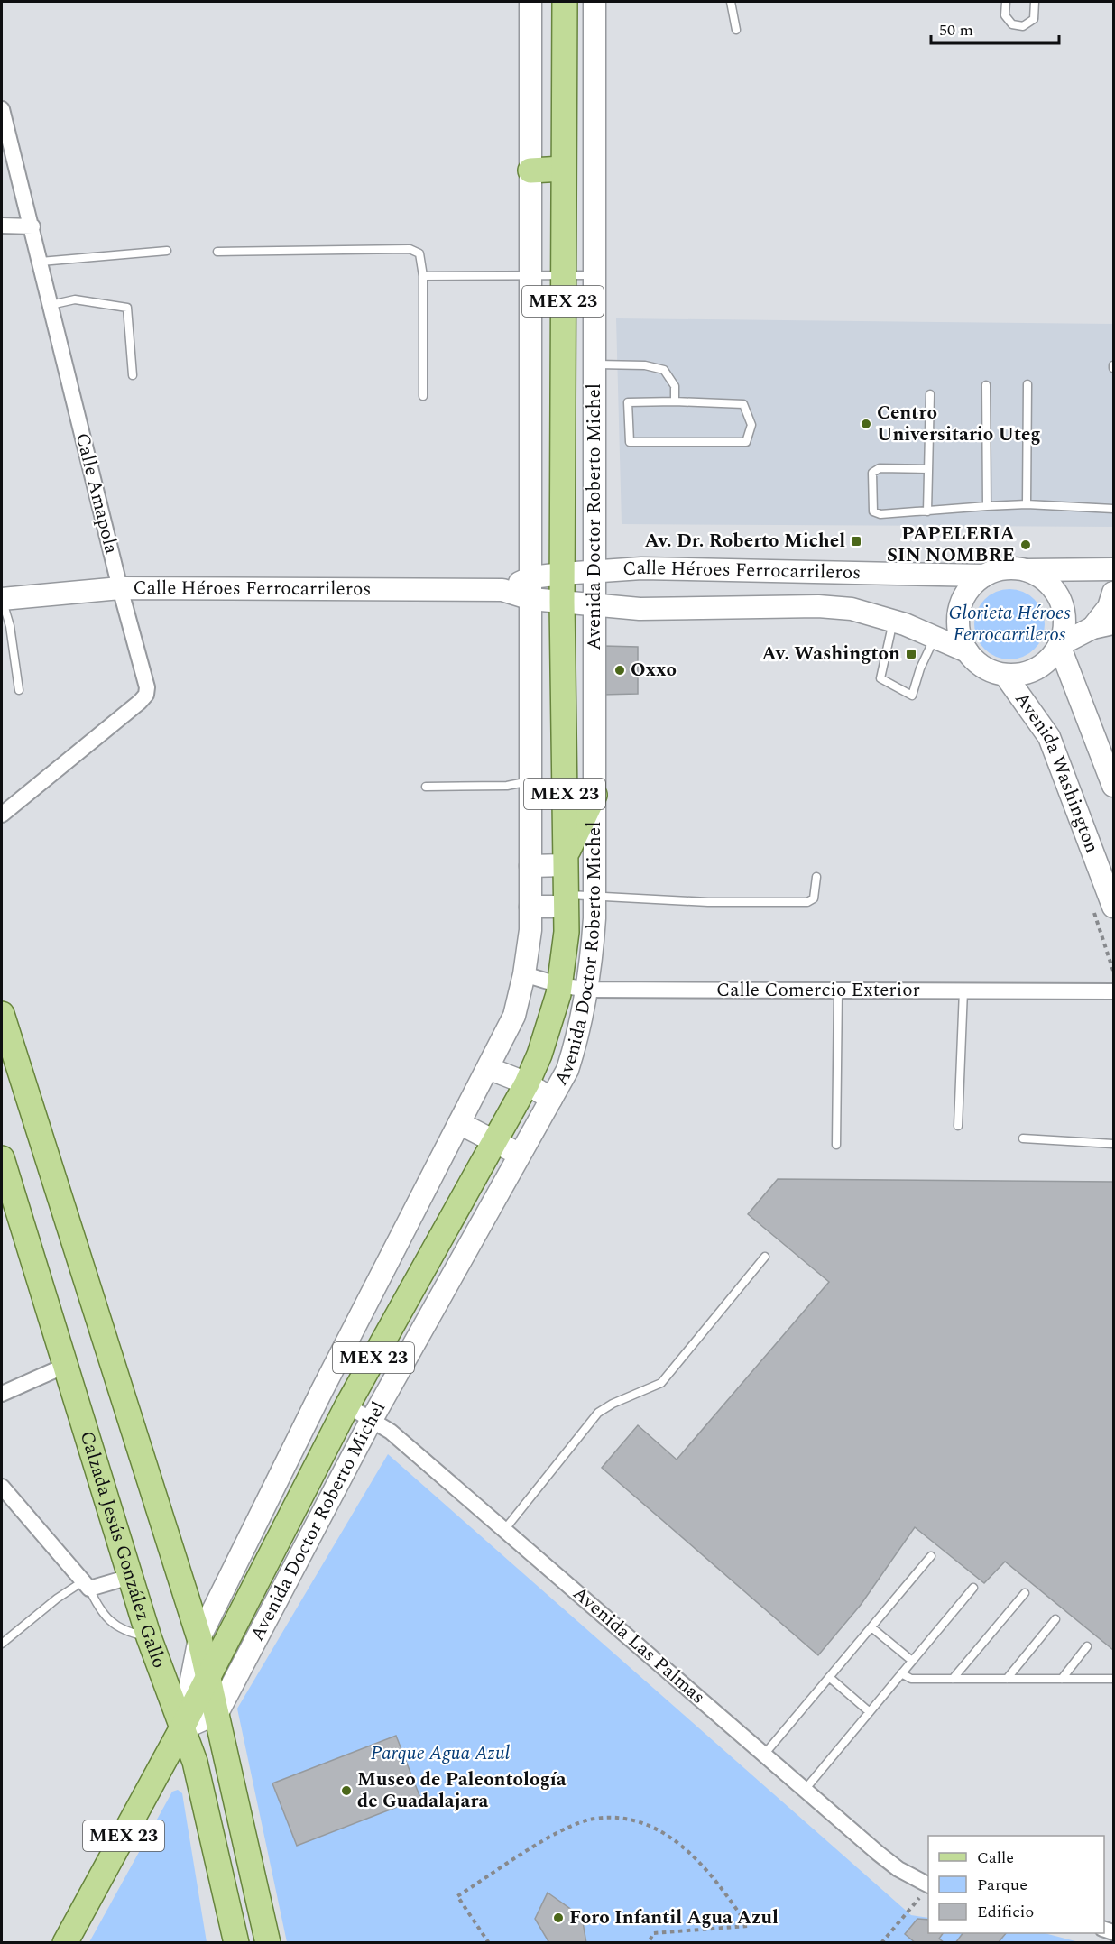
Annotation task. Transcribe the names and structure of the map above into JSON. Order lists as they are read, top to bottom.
{
  "streets": {
    "main road": [
      "MEX 23",
      "Avenida Doctor Roberto Michel",
      "Calle Héroes Ferrocarrileros",
      "Avenida Washington",
      "Calzada Jesús González Gallo"
    ],
    "street": ["Calle Amapola", "Calle Comercio Exterior", "Avenida Las Palmas"]
  },
  "crossings": [
    ["Calle Amapola", "Calle Héroes Ferrocarrileros"],
    ["Avenida Doctor Roberto Michel", "Calle Héroes Ferrocarrileros"],
    ["Avenida Doctor Roberto Michel", "Calle Comercio Exterior"],
    ["Avenida Doctor Roberto Michel", "Calzada Jesús González Gallo"],
    ["Avenida Doctor Roberto Michel", "Avenida Las Palmas"],
    ["Calle Héroes Ferrocarrileros", "Avenida Washington"]
  ],
  "parks": ["Glorieta Héroes Ferrocarrileros", "Parque Agua Azul"],
  "places": {
    "other": [
      "Centro Universitario Uteg",
      "PAPELERIA SIN NOMBRE",
      "Oxxo",
      "Museo de Paleontología de Guadalajara",
      "Foro Infantil Agua Azul"
    ],
    "transit": ["Av. Dr. Roberto Michel", "Av. Washington"]
  },
  "legend": ["Calle", "Parque", "Edificio"],
  "scale_bar": "50 m"
}
